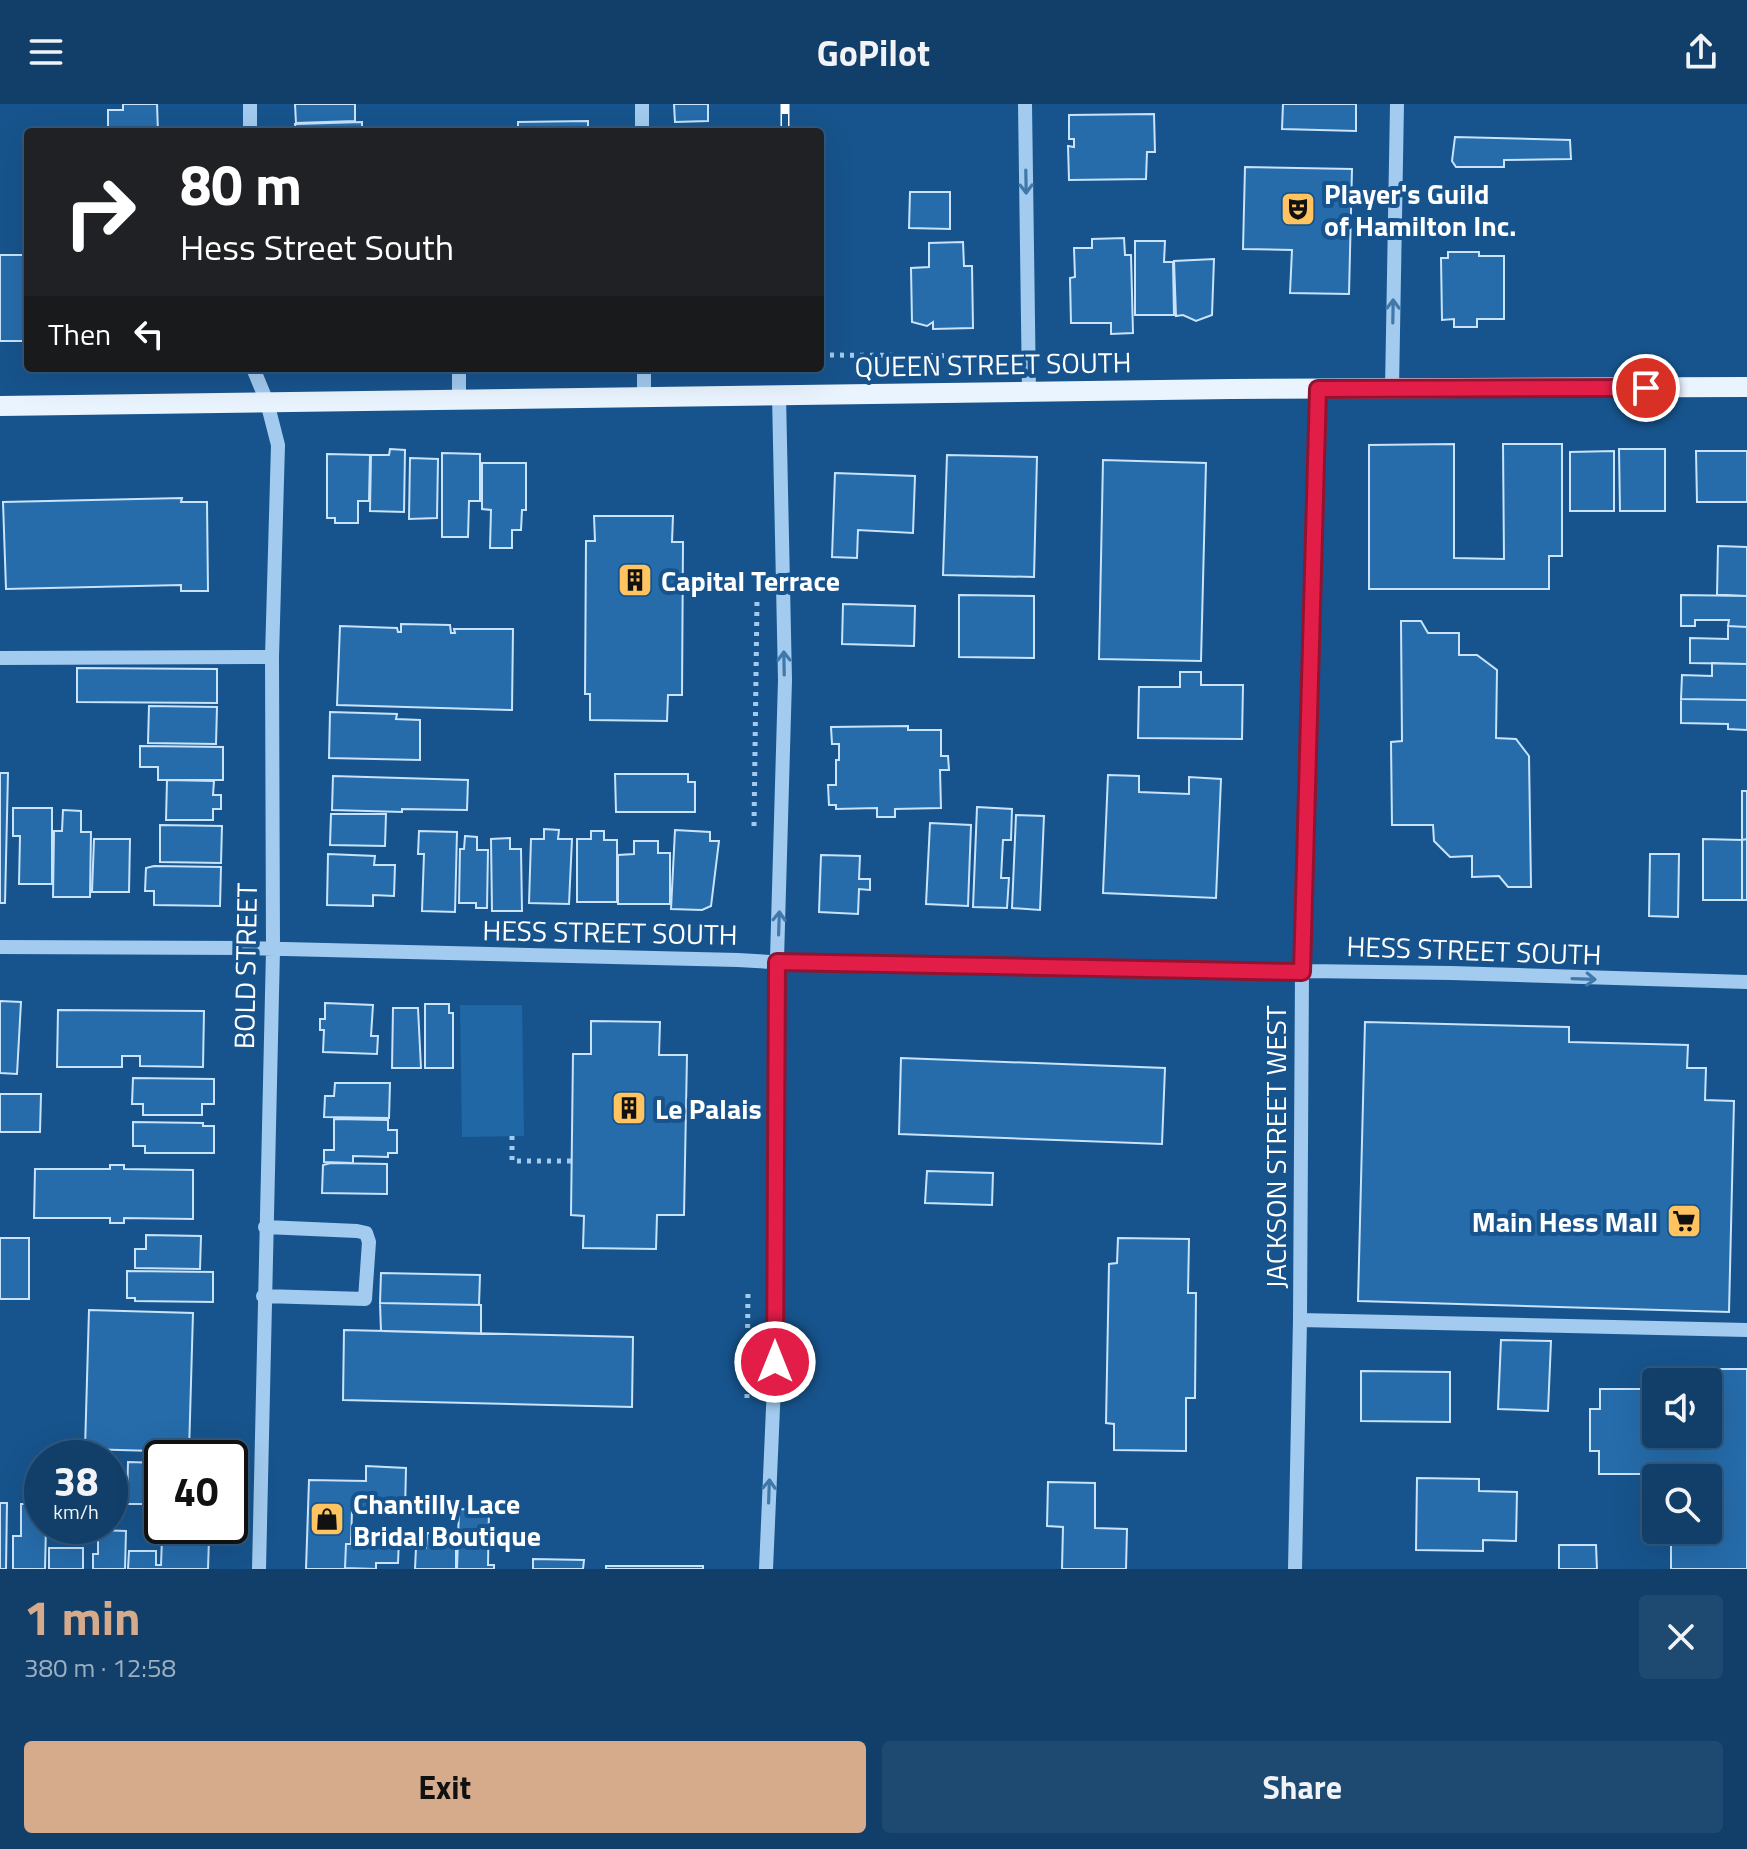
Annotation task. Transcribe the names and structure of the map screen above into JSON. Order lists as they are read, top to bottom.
{
  "streets": {
    "main road": ["QUEEN STREET SOUTH"],
    "street": ["HESS STREET SOUTH", "BOLD STREET", "JACKSON STREET WEST"]
  },
  "crossings": [
    ["QUEEN STREET SOUTH", "BOLD STREET"],
    ["QUEEN STREET SOUTH", "JACKSON STREET WEST"],
    ["HESS STREET SOUTH", "BOLD STREET"],
    ["HESS STREET SOUTH", "JACKSON STREET WEST"]
  ],
  "places": {
    "theatre": ["Player's Guild of Hamilton Inc."],
    "building": ["Capital Terrace", "Le Palais"],
    "supermarket": ["Main Hess Mall"],
    "shop": ["Chantilly Lace Bridal Boutique"]
  },
  "page": {
    "header": "GoPilot",
    "turn": ["80 m", "Hess Street South"],
    "then": "Then",
    "speed": "38 km/h",
    "limit": "40",
    "heading": ["1 min", "380 m · 12:58"],
    "buttons": ["Exit", "Share"]
  }
}
